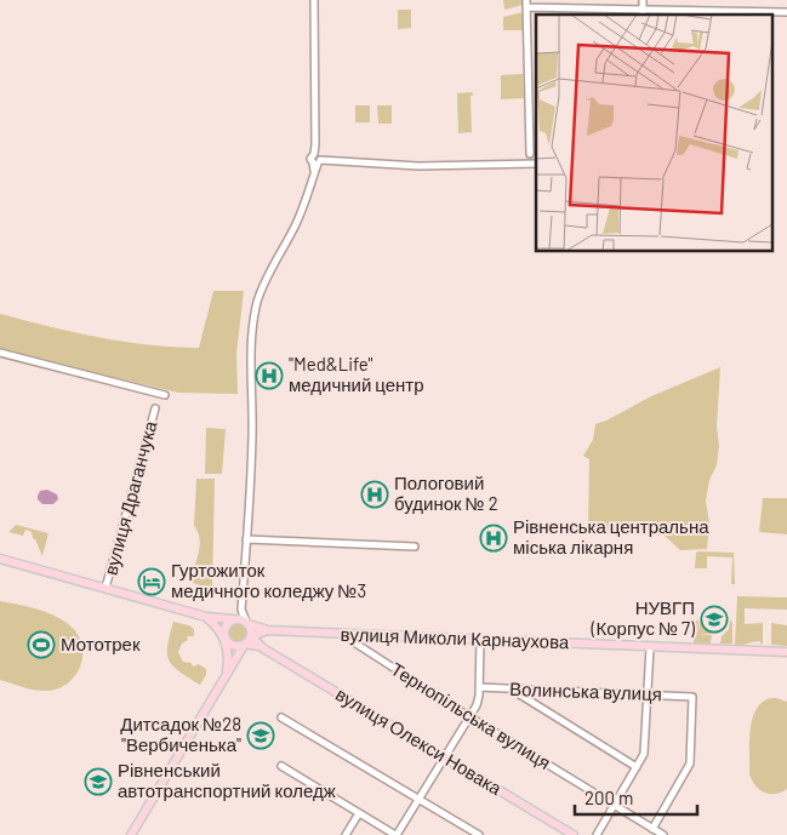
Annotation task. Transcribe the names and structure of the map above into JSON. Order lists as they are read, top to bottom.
{
  "streets": {
    "main road": ["вулиця Миколи Карнаухова", "вулиця Олекси Новака"],
    "street": ["вулиця Драганчука", "Волинська вулиця", "Тернопільська вулиця"]
  },
  "crossings": [
    ["вулиця Миколи Карнаухова", "Тернопільська вулиця"],
    ["вулиця Миколи Карнаухова", "вулиця Олекси Новака"],
    ["Волинська вулиця", "Тернопільська вулиця"]
  ],
  "places": {
    "hospital": ["\"Med&Life\" медичний центр", "Пологовий будинок № 2", "Рівненська центральна міська лікарня"],
    "hotel": ["Гуртожиток медичного коледжу №3"],
    "school or university": ["НУВГП (Корпус № 7)", "Дитсадок №28 \"Вербиченька\"", "Рівненський автотранспортний коледж"],
    "sports": ["Мототрек"]
  },
  "scale_bar": "200 m"
}
